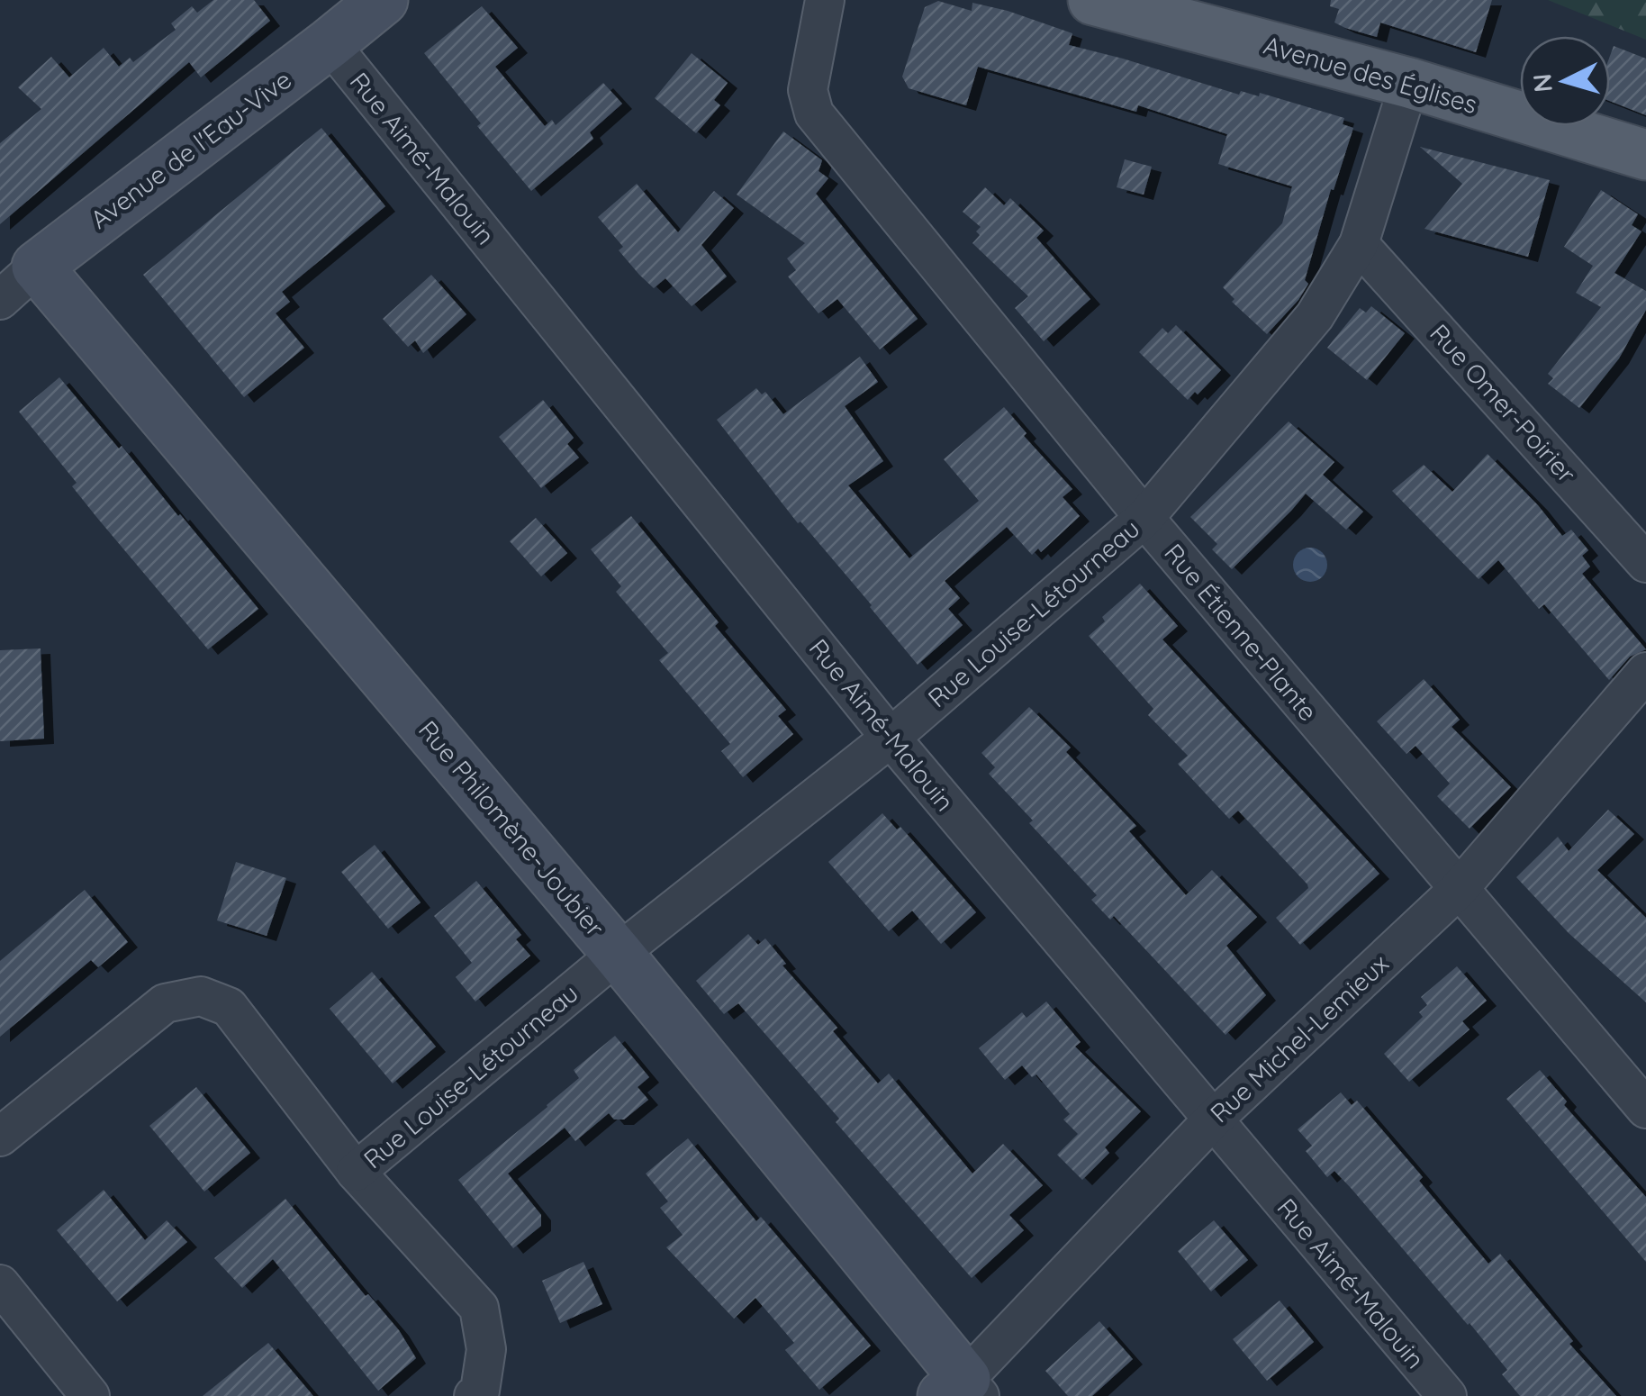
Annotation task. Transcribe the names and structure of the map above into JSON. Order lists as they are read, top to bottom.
{
  "streets": {
    "main road": ["Avenue des Églises"],
    "street": [
      "Avenue de l'Eau-Vive",
      "Rue Aimé-Malouin",
      "Rue Omer-Poirier",
      "Rue Louise-Létourneau",
      "Rue Étienne-Plante",
      "Rue Philomène-Joubier",
      "Rue Michel-Lemieux"
    ]
  },
  "crossings": [
    ["Avenue des Églises", "Rue Louise-Létourneau"],
    ["Avenue de l'Eau-Vive", "Rue Aimé-Malouin"],
    ["Avenue de l'Eau-Vive", "Rue Philomène-Joubier"],
    ["Rue Aimé-Malouin", "Rue Louise-Létourneau"],
    ["Rue Aimé-Malouin", "Rue Michel-Lemieux"],
    ["Rue Omer-Poirier", "Rue Louise-Létourneau"],
    ["Rue Louise-Létourneau", "Rue Étienne-Plante"],
    ["Rue Louise-Létourneau", "Rue Philomène-Joubier"],
    ["Rue Étienne-Plante", "Rue Michel-Lemieux"],
    ["Rue Philomène-Joubier", "Rue Michel-Lemieux"]
  ],
  "north": "left"
}
